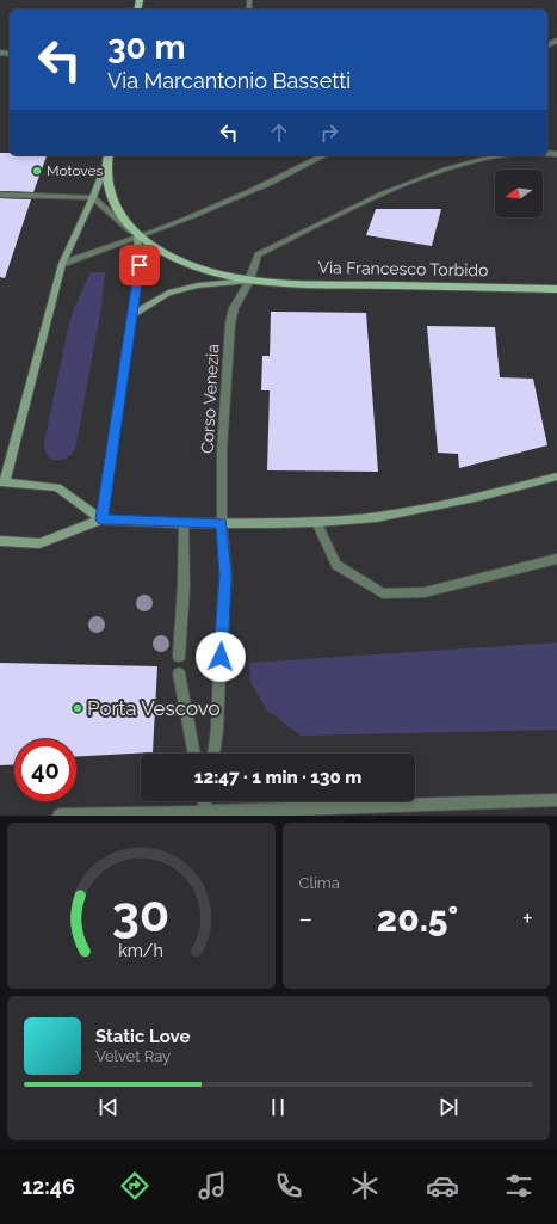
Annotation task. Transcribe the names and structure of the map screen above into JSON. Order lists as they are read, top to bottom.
{
  "streets": {
    "main road": ["Via Francesco Torbido"],
    "street": ["Corso Venezia"]
  },
  "crossings": [
    ["Via Francesco Torbido", "Corso Venezia"]
  ],
  "places": ["Motoves", "Porta Vescovo"],
  "north": "left",
  "page": {
    "turn": ["30 m", "Via Marcantonio Bassetti"],
    "limit": "40",
    "trip": "12:47 · 1 min · 130 m",
    "tile": "Clima",
    "heat": ["−", "20.5°", "+"],
    "song": ["Static Love", "Velvet Ray"],
    "tabs": "12:46",
    "gauge": ["30", "km/h"]
  }
}
